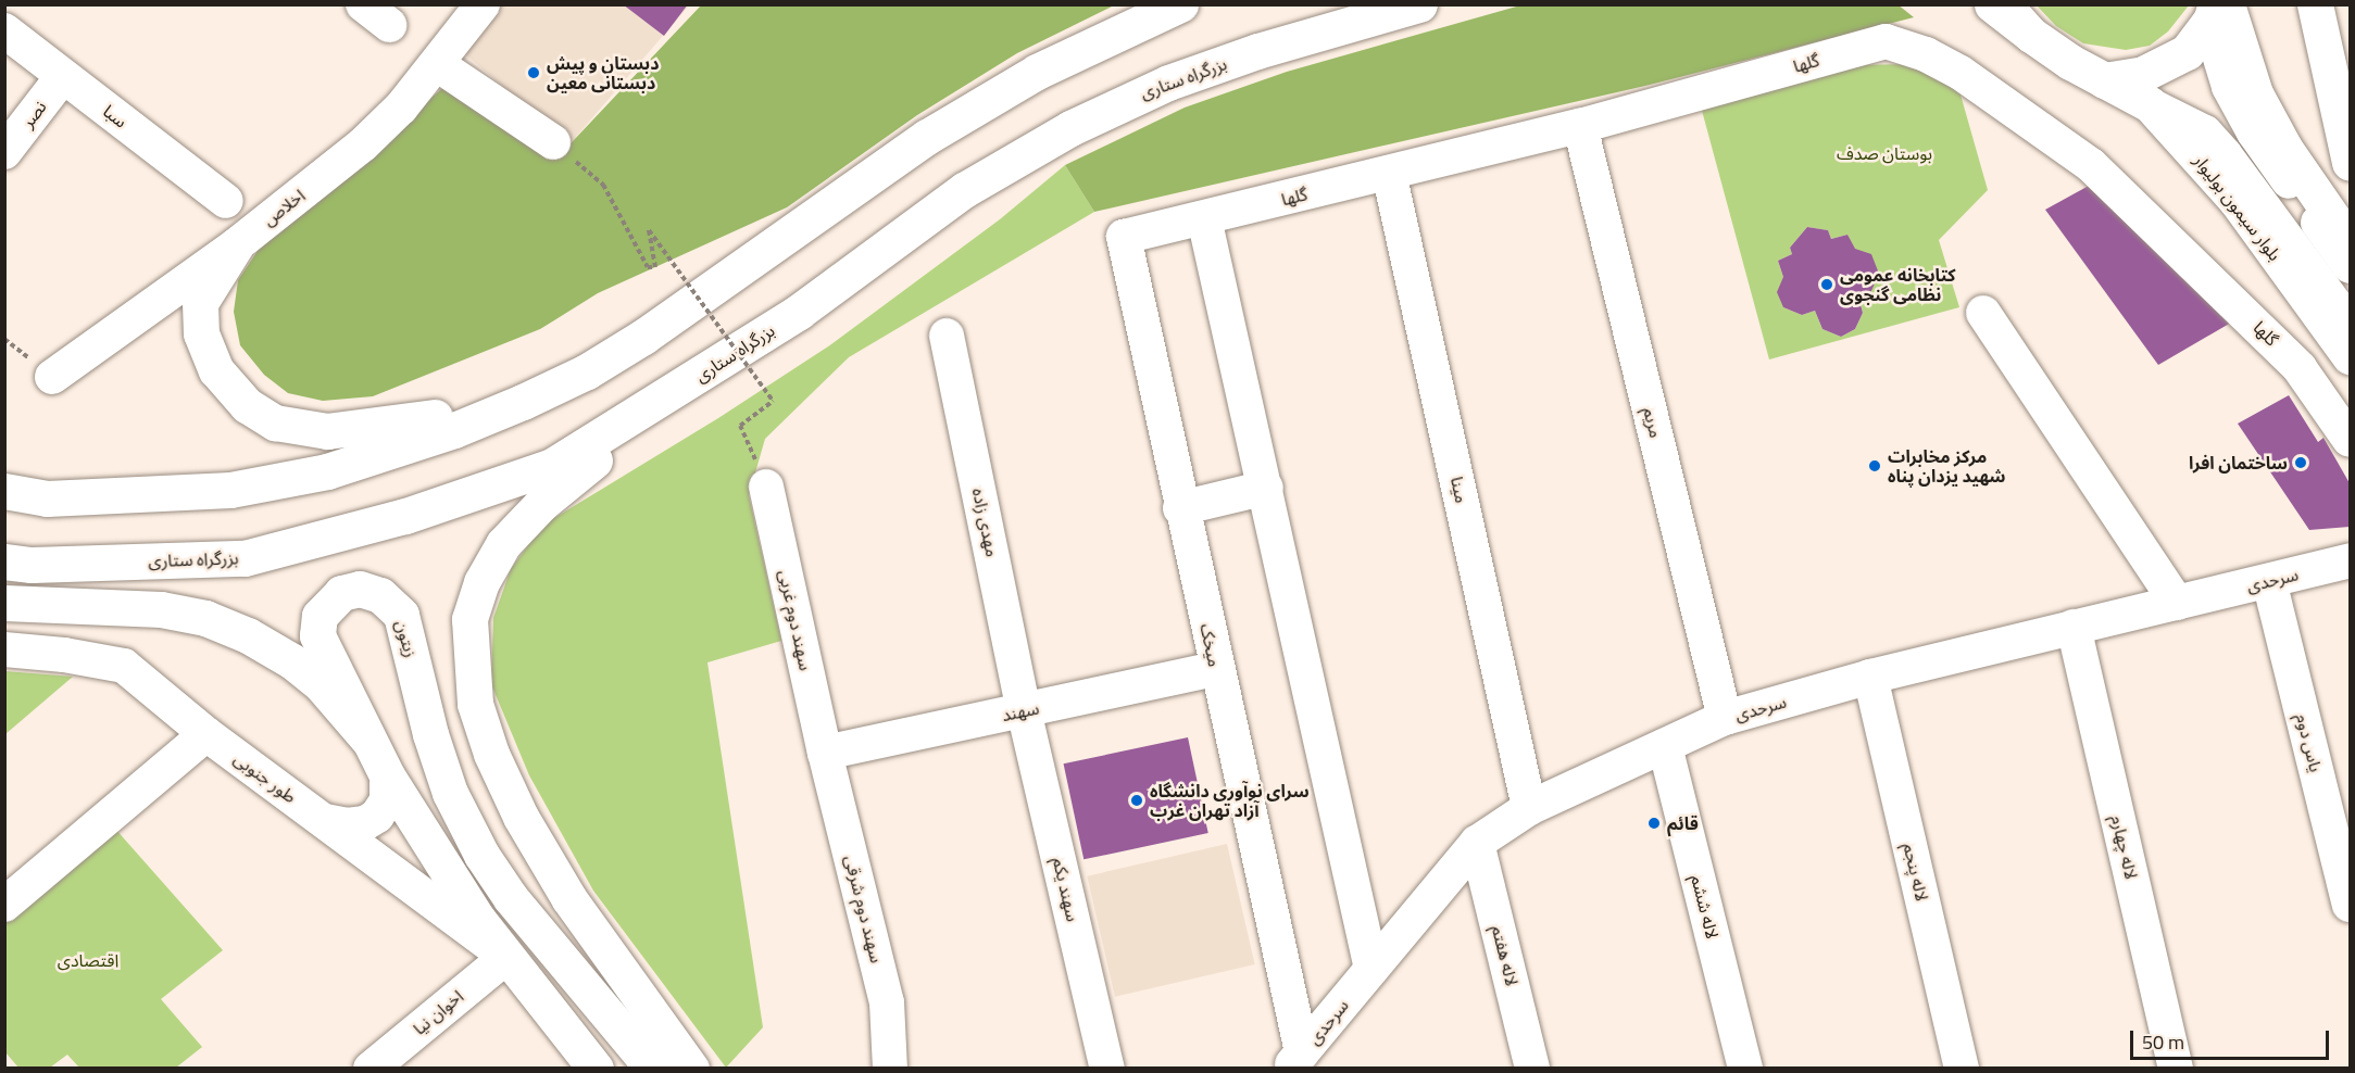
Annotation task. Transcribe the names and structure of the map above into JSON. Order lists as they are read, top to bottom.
{
  "streets": {
    "main road": ["بزرگراه ستاری", "بلوار سیمون بولیوار", "زیتون"],
    "street": [
      "گلها",
      "نصر",
      "سبا",
      "اخلاص",
      "مریم",
      "مینا",
      "مهدی زاده",
      "سرحدی",
      "سهند دوم غربی",
      "میخک",
      "سهند",
      "یاس دوم",
      "طور جنوبی",
      "لاله چهارم",
      "لاله پنجم",
      "سهند يكم",
      "لاله ششم",
      "سهند دوم شرقی",
      "لاله هفتم",
      "اخوان نیا"
    ]
  },
  "crossings": [
    ["گلها", "مریم"],
    ["گلها", "مینا"],
    ["گلها", "میخک"],
    ["نصر", "سبا"],
    ["مریم", "سرحدی"],
    ["مینا", "سرحدی"],
    ["مهدی زاده", "سهند"],
    ["مهدی زاده", "سهند يكم"],
    ["سرحدی", "میخک"],
    ["سرحدی", "یاس دوم"],
    ["سرحدی", "لاله چهارم"],
    ["سرحدی", "لاله پنجم"],
    ["سرحدی", "لاله ششم"],
    ["سرحدی", "لاله هفتم"],
    ["سهند دوم غربی", "سهند"],
    ["سهند دوم غربی", "سهند دوم شرقی"],
    ["زیتون", "طور جنوبی"],
    ["زیتون", "اخوان نیا"],
    ["میخک", "سهند"],
    ["سهند", "سهند يكم"],
    ["سهند", "سهند دوم شرقی"],
    ["طور جنوبی", "اخوان نیا"]
  ],
  "parks": ["بوستان صدف", "اقتصادی"],
  "places": [
    "دبستان و پیش دبستانی معین",
    "کتابخانه عمومی نظامی گنجوی",
    "ساختمان افرا",
    "مرکز مخابرات شهید یزدان پناه",
    "سرای نوآوری دانشگاه آزاد تهران غرب",
    "قائم"
  ],
  "scale_bar": "50 m"
}
